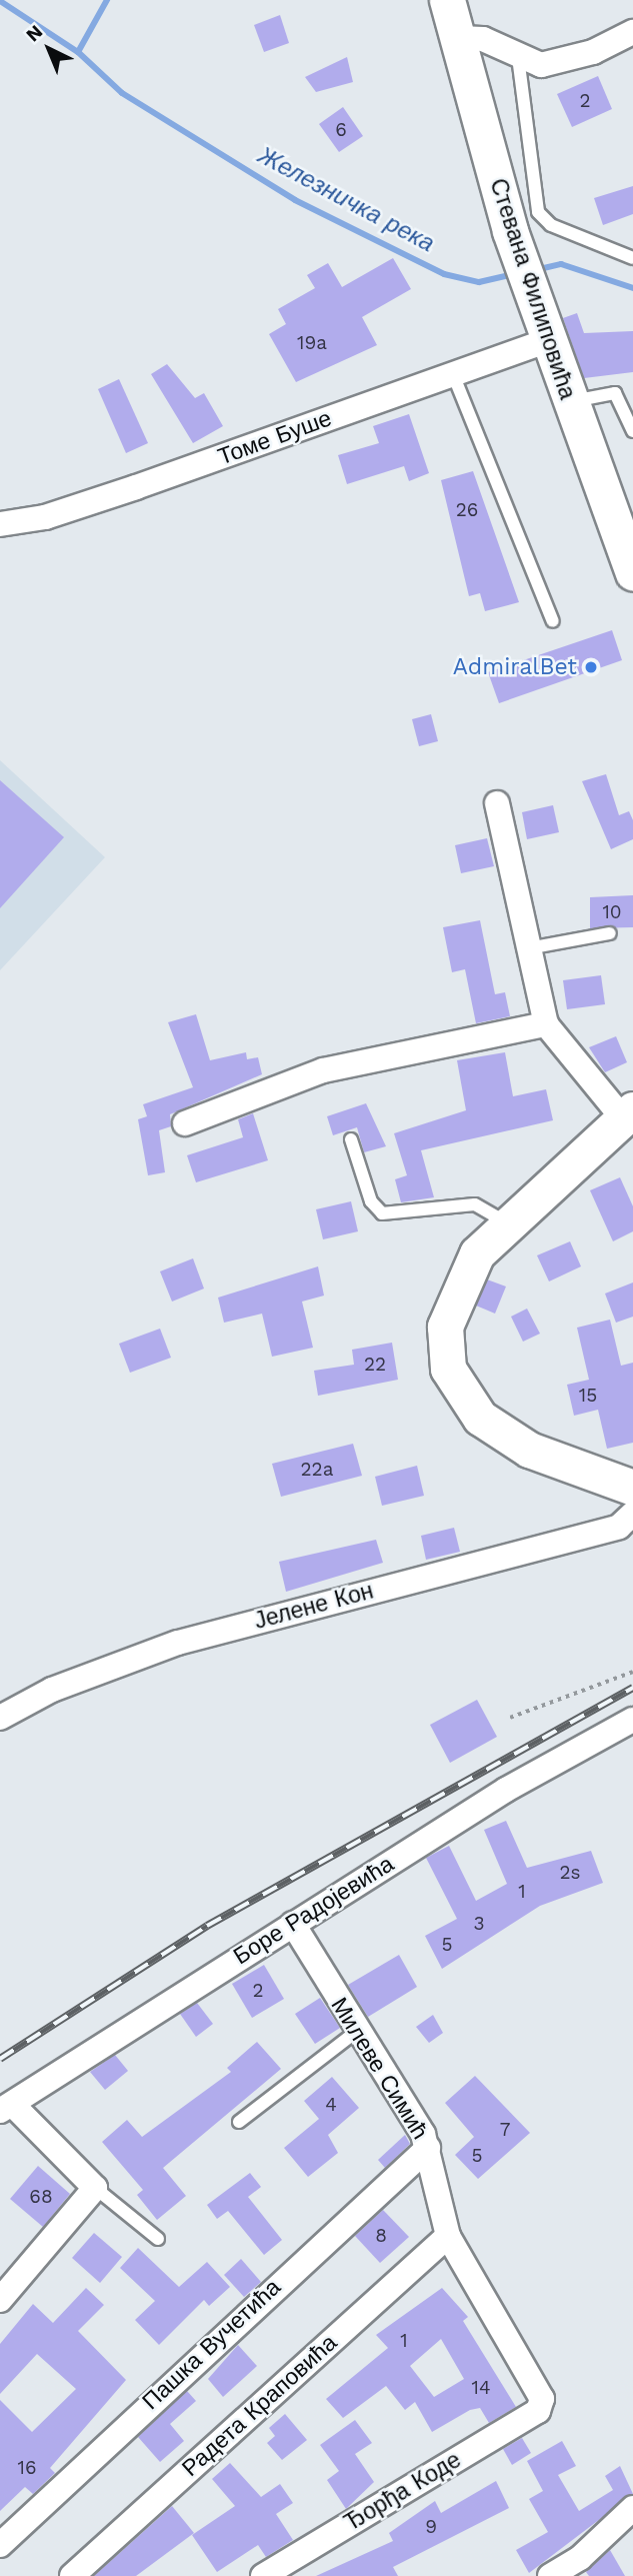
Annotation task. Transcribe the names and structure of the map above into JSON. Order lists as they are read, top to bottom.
{
  "streets": {
    "main road": ["Стевана Филиповића"],
    "street": [
      "Томе Буше",
      "Јелене Кон",
      "Боре Радојевића",
      "Милеве Симић",
      "Пашка Вучетића",
      "Радета Краповића",
      "Ђорђа Коде"
    ]
  },
  "crossings": [
    ["Стевана Филиповића", "Томе Буше"],
    ["Боре Радојевића", "Милеве Симић"],
    ["Милеве Симић", "Пашка Вучетића"],
    ["Милеве Симић", "Радета Краповића"],
    ["Милеве Симић", "Ђорђа Коде"]
  ],
  "water": ["Железничка река"],
  "places": ["AdmiralBet"],
  "house_numbers": [
    "2",
    "6",
    "19a",
    "26",
    "10",
    "22",
    "15",
    "22a",
    "2s",
    "1",
    "3",
    "5",
    "2",
    "4",
    "7",
    "5",
    "68",
    "8",
    "1",
    "14",
    "16",
    "9"
  ],
  "north": "top left"
}
